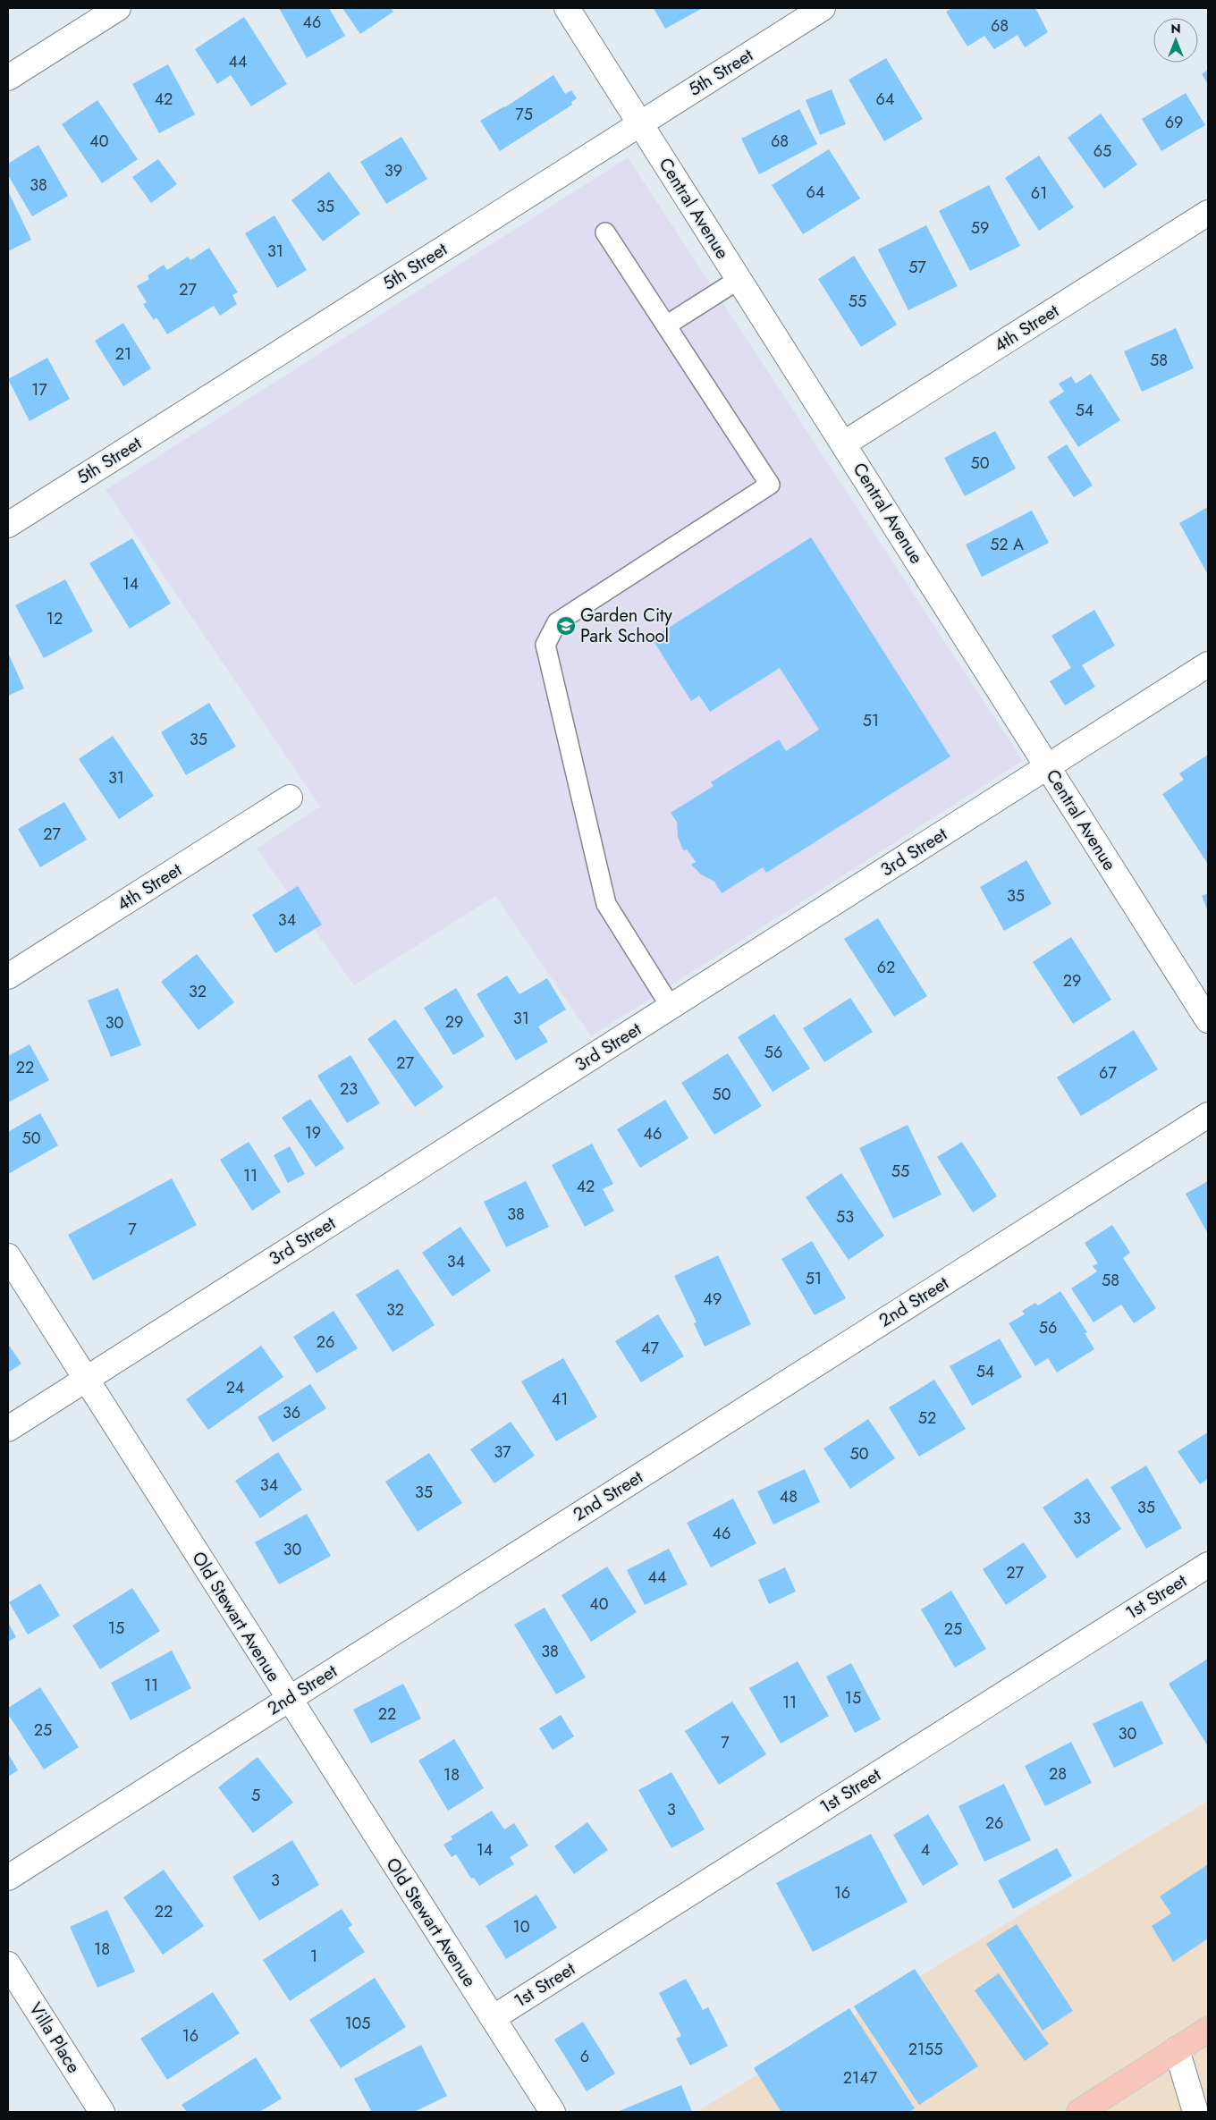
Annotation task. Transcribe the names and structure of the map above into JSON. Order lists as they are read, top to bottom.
{
  "streets": {
    "street": [
      "5th Street",
      "Central Avenue",
      "4th Street",
      "3rd Street",
      "2nd Street",
      "1st Street",
      "Old Stewart Avenue",
      "Villa Place"
    ]
  },
  "crossings": [
    ["5th Street", "Central Avenue"],
    ["Central Avenue", "4th Street"],
    ["Central Avenue", "3rd Street"],
    ["3rd Street", "Old Stewart Avenue"],
    ["2nd Street", "Old Stewart Avenue"],
    ["1st Street", "Old Stewart Avenue"]
  ],
  "places": {
    "school or university": ["Garden City Park School"]
  },
  "house_numbers": [
    "46",
    "68",
    "44",
    "42",
    "64",
    "75",
    "69",
    "40",
    "68",
    "65",
    "39",
    "38",
    "64",
    "61",
    "35",
    "59",
    "31",
    "57",
    "27",
    "55",
    "21",
    "58",
    "17",
    "54",
    "50",
    "52 A",
    "14",
    "12",
    "51",
    "35",
    "31",
    "27",
    "35",
    "34",
    "62",
    "29",
    "32",
    "31",
    "29",
    "30",
    "56",
    "27",
    "22",
    "67",
    "23",
    "50",
    "19",
    "46",
    "50",
    "55",
    "11",
    "42",
    "38",
    "53",
    "7",
    "34",
    "51",
    "58",
    "49",
    "32",
    "56",
    "26",
    "47",
    "54",
    "24",
    "41",
    "36",
    "52",
    "37",
    "50",
    "34",
    "35",
    "48",
    "35",
    "33",
    "46",
    "30",
    "27",
    "44",
    "40",
    "15",
    "25",
    "38",
    "11",
    "15",
    "11",
    "22",
    "25",
    "30",
    "7",
    "28",
    "18",
    "5",
    "3",
    "26",
    "14",
    "4",
    "3",
    "16",
    "22",
    "10",
    "18",
    "1",
    "105",
    "16",
    "2155",
    "6",
    "2147"
  ],
  "north": "top"
}
